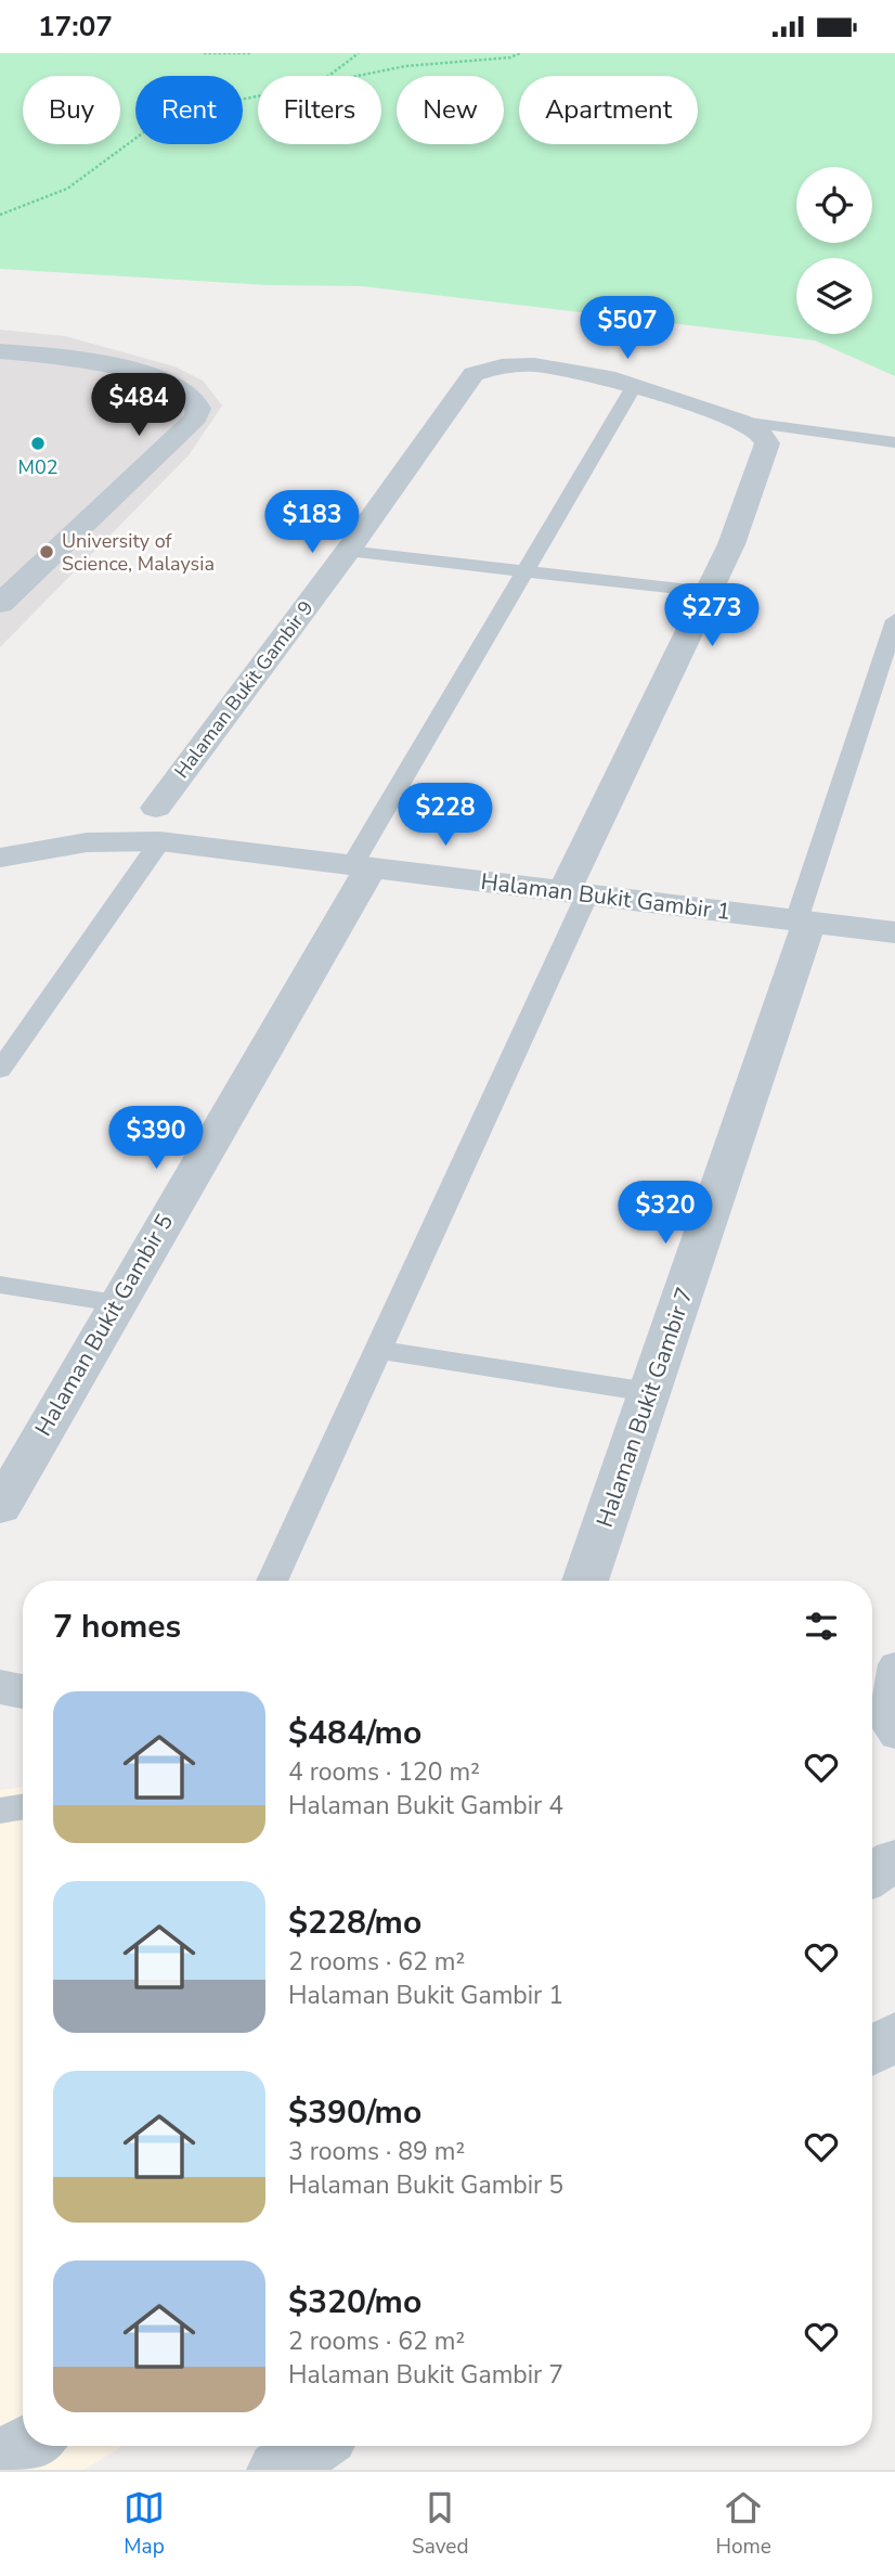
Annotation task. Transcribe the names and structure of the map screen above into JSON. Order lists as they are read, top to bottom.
{
  "streets": {
    "street": [
      "Halaman Bukit Gambir 9",
      "Halaman Bukit Gambir 1",
      "Halaman Bukit Gambir 5",
      "Halaman Bukit Gambir 7"
    ]
  },
  "crossings": [
    ["Halaman Bukit Gambir 9", "Halaman Bukit Gambir 1"],
    ["Halaman Bukit Gambir 1", "Halaman Bukit Gambir 5"],
    ["Halaman Bukit Gambir 1", "Halaman Bukit Gambir 7"]
  ],
  "places": ["M02", "University of Science, Malaysia"],
  "page": {
    "status": "17:07",
    "chip": [
      "Buy",
      "Rent",
      "Filters",
      "New",
      "Apartment"
    ],
    "price": [
      "$507",
      "$484",
      "$183",
      "$273",
      "$228",
      "$390",
      "$320"
    ],
    "heading": "7 homes",
    "list": [
      {
        "name": "$484/mo",
        "note": "4 rooms · 120 m² · Halaman Bukit Gambir 4"
      },
      {
        "name": "$228/mo",
        "note": "2 rooms · 62 m² · Halaman Bukit Gambir 1"
      },
      {
        "name": "$390/mo",
        "note": "3 rooms · 89 m² · Halaman Bukit Gambir 5"
      },
      {
        "name": "$320/mo",
        "note": "2 rooms · 62 m² · Halaman Bukit Gambir 7"
      }
    ],
    "tabs": ["Map", "Saved", "Home"]
  }
}
